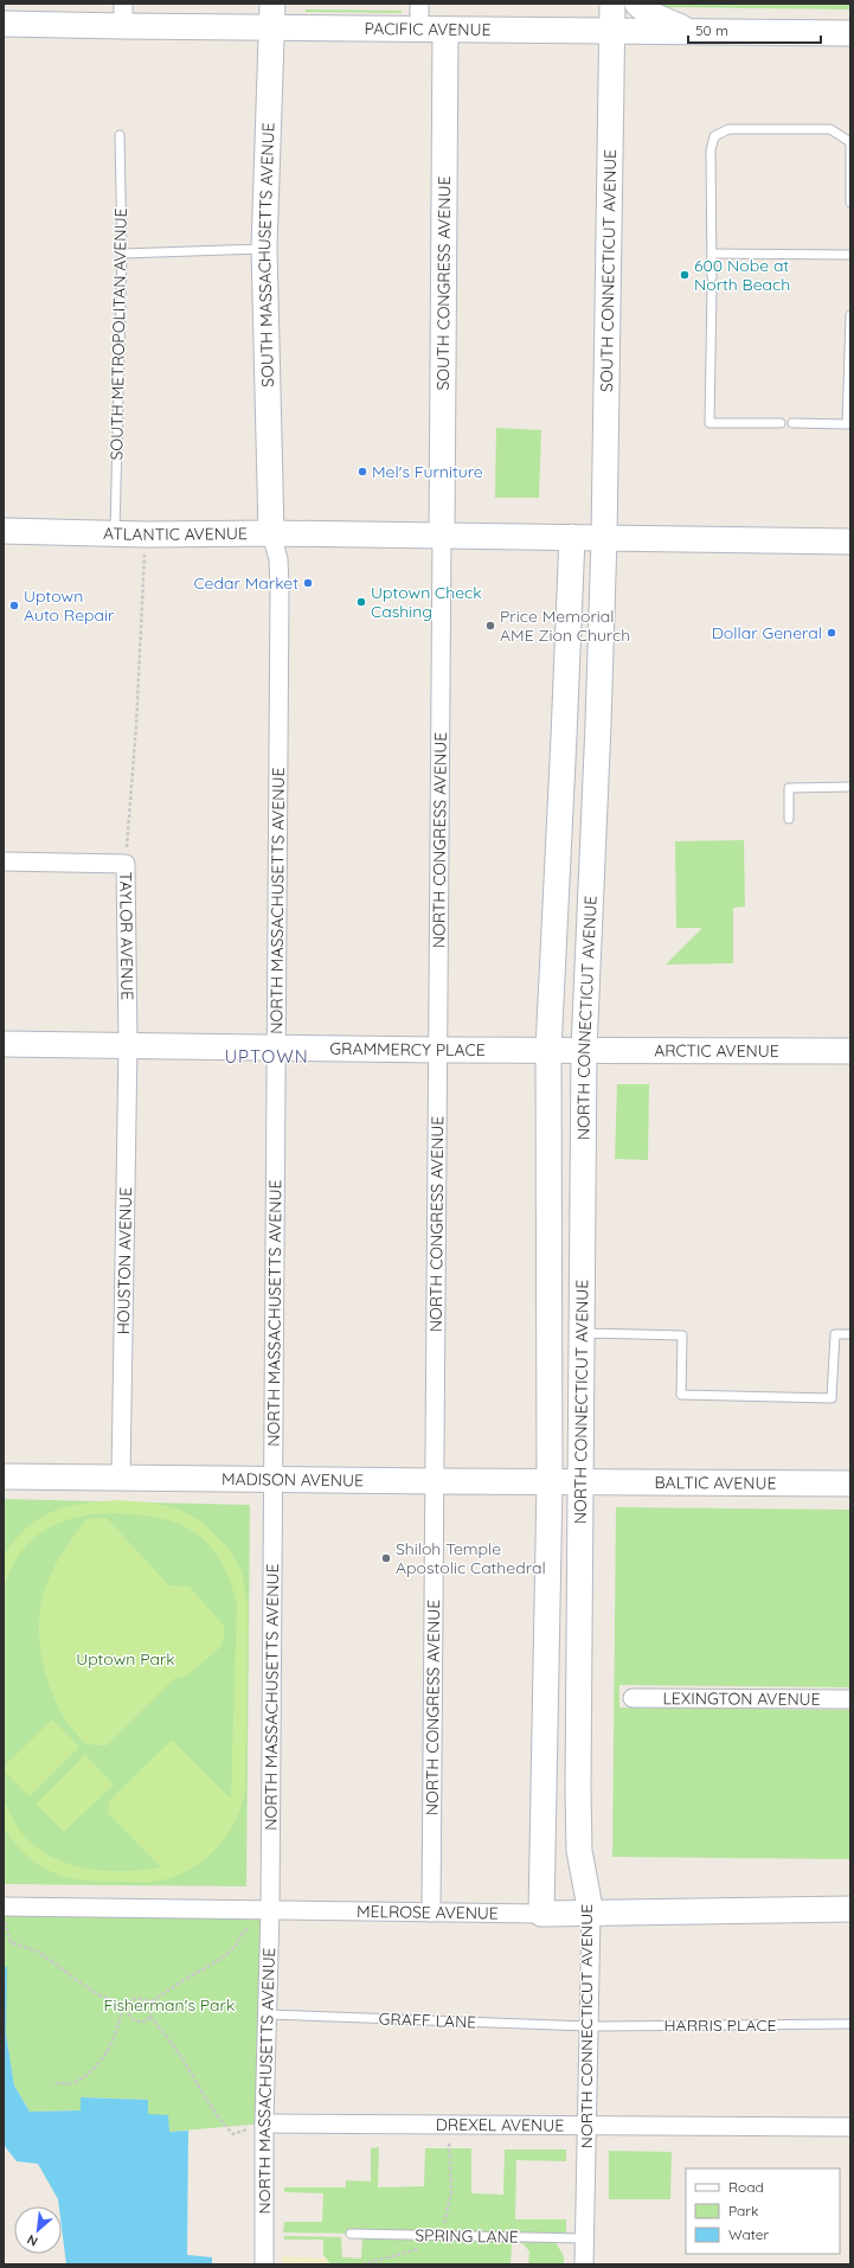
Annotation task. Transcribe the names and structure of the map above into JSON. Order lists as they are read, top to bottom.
{
  "streets": {
    "street": [
      "PACIFIC AVENUE",
      "SOUTH MASSACHUSETTS AVENUE",
      "SOUTH CONNECTICUT AVENUE",
      "SOUTH CONGRESS AVENUE",
      "ATLANTIC AVENUE",
      "NORTH CONGRESS AVENUE",
      "NORTH MASSACHUSETTS AVENUE",
      "TAYLOR AVENUE",
      "NORTH CONNECTICUT AVENUE",
      "GRAMMERCY PLACE",
      "ARCTIC AVENUE",
      "HOUSTON AVENUE",
      "MADISON AVENUE",
      "BALTIC AVENUE",
      "LEXINGTON AVENUE",
      "MELROSE AVENUE",
      "DREXEL AVENUE"
    ],
    "lane": [
      "SOUTH METROPOLITAN AVENUE",
      "GRAFF LANE",
      "HARRIS PLACE",
      "SPRING LANE"
    ]
  },
  "crossings": [
    ["PACIFIC AVENUE", "SOUTH MASSACHUSETTS AVENUE"],
    ["PACIFIC AVENUE", "SOUTH CONNECTICUT AVENUE"],
    ["PACIFIC AVENUE", "SOUTH CONGRESS AVENUE"],
    ["SOUTH MASSACHUSETTS AVENUE", "ATLANTIC AVENUE"],
    ["SOUTH MASSACHUSETTS AVENUE", "NORTH MASSACHUSETTS AVENUE"],
    ["SOUTH CONNECTICUT AVENUE", "ATLANTIC AVENUE"],
    ["SOUTH CONNECTICUT AVENUE", "NORTH CONNECTICUT AVENUE"],
    ["SOUTH CONGRESS AVENUE", "ATLANTIC AVENUE"],
    ["SOUTH CONGRESS AVENUE", "NORTH CONGRESS AVENUE"],
    ["SOUTH METROPOLITAN AVENUE", "ATLANTIC AVENUE"],
    ["ATLANTIC AVENUE", "NORTH CONGRESS AVENUE"],
    ["ATLANTIC AVENUE", "NORTH MASSACHUSETTS AVENUE"],
    ["ATLANTIC AVENUE", "NORTH CONNECTICUT AVENUE"],
    ["NORTH CONGRESS AVENUE", "GRAMMERCY PLACE"],
    ["NORTH CONGRESS AVENUE", "MADISON AVENUE"],
    ["NORTH CONGRESS AVENUE", "MELROSE AVENUE"],
    ["NORTH MASSACHUSETTS AVENUE", "GRAMMERCY PLACE"],
    ["NORTH MASSACHUSETTS AVENUE", "MADISON AVENUE"],
    ["NORTH MASSACHUSETTS AVENUE", "MELROSE AVENUE"],
    ["NORTH MASSACHUSETTS AVENUE", "GRAFF LANE"],
    ["NORTH MASSACHUSETTS AVENUE", "DREXEL AVENUE"],
    ["TAYLOR AVENUE", "GRAMMERCY PLACE"],
    ["TAYLOR AVENUE", "HOUSTON AVENUE"],
    ["NORTH CONNECTICUT AVENUE", "GRAMMERCY PLACE"],
    ["NORTH CONNECTICUT AVENUE", "ARCTIC AVENUE"],
    ["NORTH CONNECTICUT AVENUE", "MADISON AVENUE"],
    ["NORTH CONNECTICUT AVENUE", "BALTIC AVENUE"],
    ["NORTH CONNECTICUT AVENUE", "MELROSE AVENUE"],
    ["NORTH CONNECTICUT AVENUE", "GRAFF LANE"],
    ["NORTH CONNECTICUT AVENUE", "HARRIS PLACE"],
    ["NORTH CONNECTICUT AVENUE", "DREXEL AVENUE"],
    ["NORTH CONNECTICUT AVENUE", "SPRING LANE"],
    ["GRAMMERCY PLACE", "ARCTIC AVENUE"],
    ["GRAMMERCY PLACE", "HOUSTON AVENUE"],
    ["HOUSTON AVENUE", "MADISON AVENUE"],
    ["MADISON AVENUE", "BALTIC AVENUE"],
    ["GRAFF LANE", "HARRIS PLACE"]
  ],
  "districts": ["UPTOWN"],
  "parks": ["Uptown Park", "Fisherman's Park"],
  "places": [
    "600 Nobe at North Beach",
    "Mel's Furniture",
    "Cedar Market",
    "Uptown Check Cashing",
    "Uptown Auto Repair",
    "Price Memorial AME Zion Church",
    "Dollar General",
    "Shiloh Temple Apostolic Cathedral"
  ],
  "legend": ["Road", "Park", "Water"],
  "scale_bar": "50 m",
  "north": "bottom left"
}
